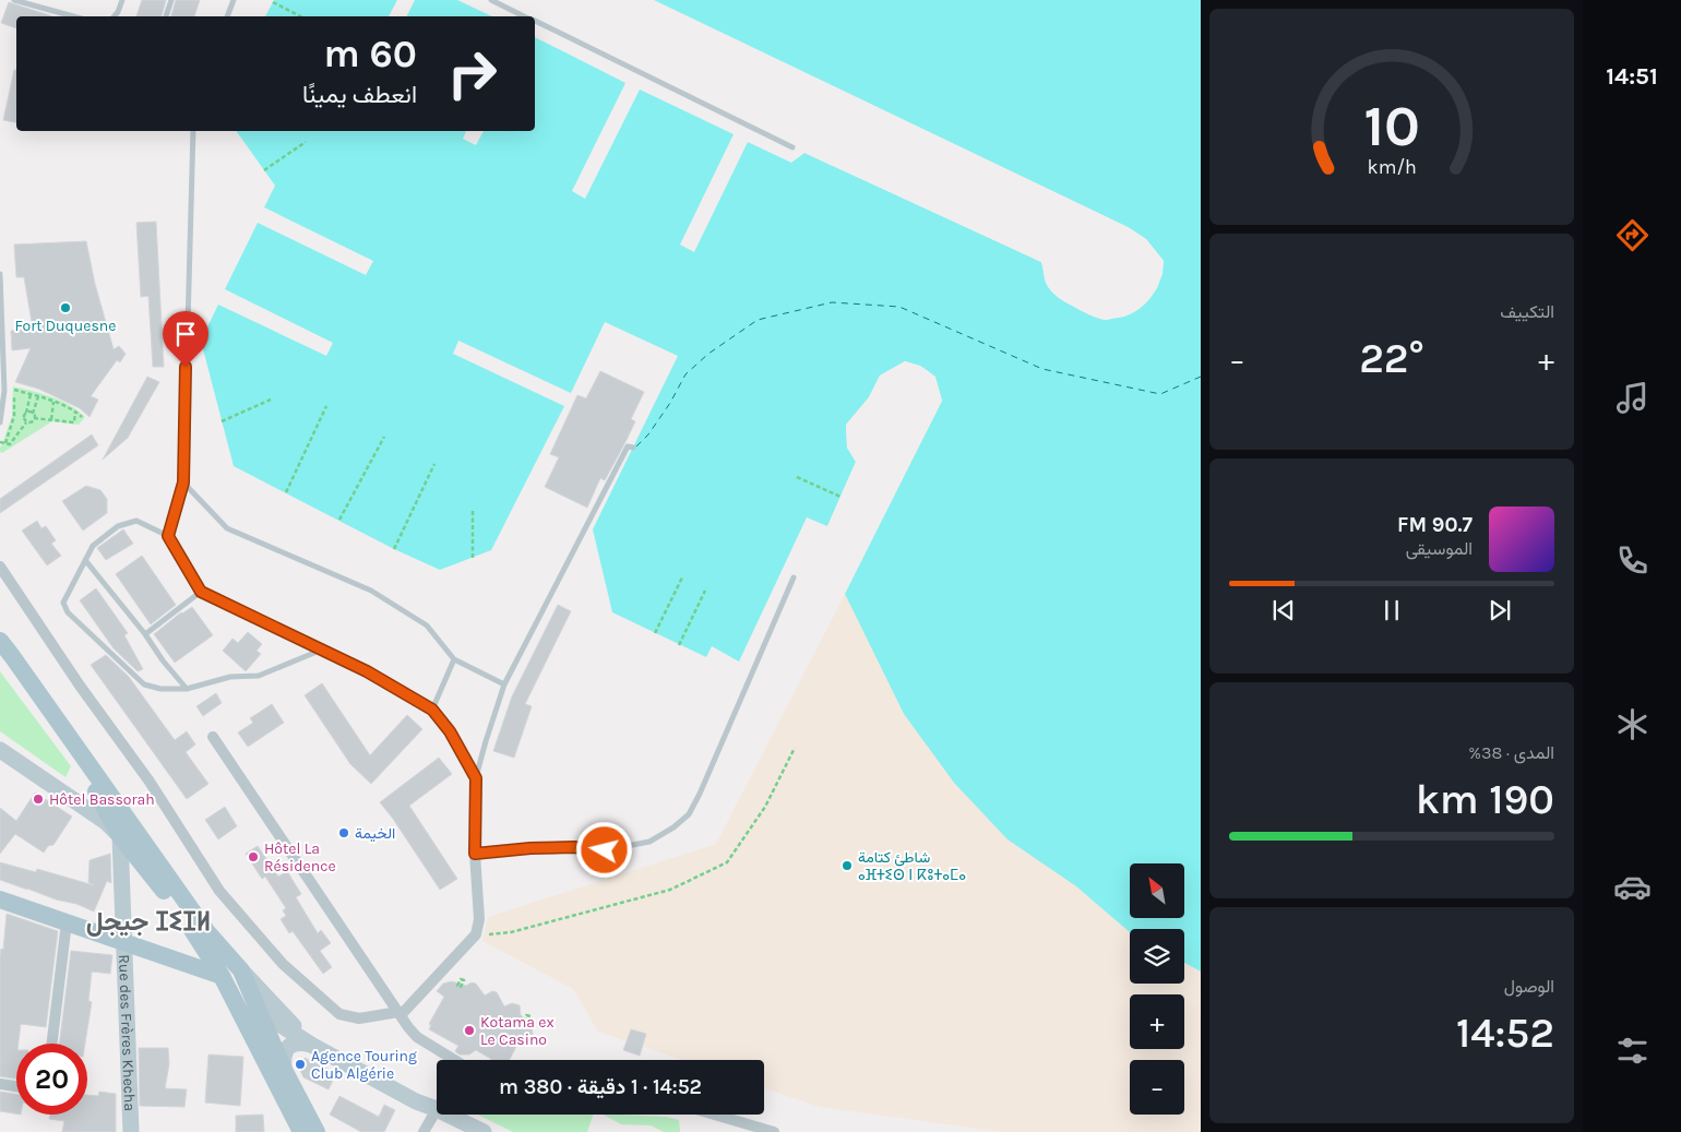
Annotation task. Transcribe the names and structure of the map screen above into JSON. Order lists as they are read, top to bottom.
{
  "streets": {
    "main road": ["Rue des Frères Khecha"]
  },
  "districts": ["جيجل ⵊⵉⵊⵍ"],
  "places": [
    "Fort Duquesne",
    "Hôtel Bassorah",
    "الخيمة",
    "Hôtel La Résidence",
    "شاطئ كتامة ⴰⴼⵜⵉⵙ ⵏ ⴽⵓⵜⴰⵎⴰ",
    "Kotama ex Le Casino",
    "Agence Touring Club Algérie"
  ],
  "north": "top left",
  "page": {
    "tabs": "14:51",
    "turn": ["60 m", "انعطف يمينًا"],
    "tile": [
      "التكييف",
      ["المدى · 38%", "190 km"],
      ["الوصول", "14:52"]
    ],
    "heat": ["−", "22°", "+"],
    "song": ["90.7 FM", "الموسيقى"],
    "map_buttons": ["+", "−"],
    "limit": "20",
    "trip": "14:52 · 1 دقيقة · 380 m",
    "gauge": ["10", "km/h"]
  }
}
